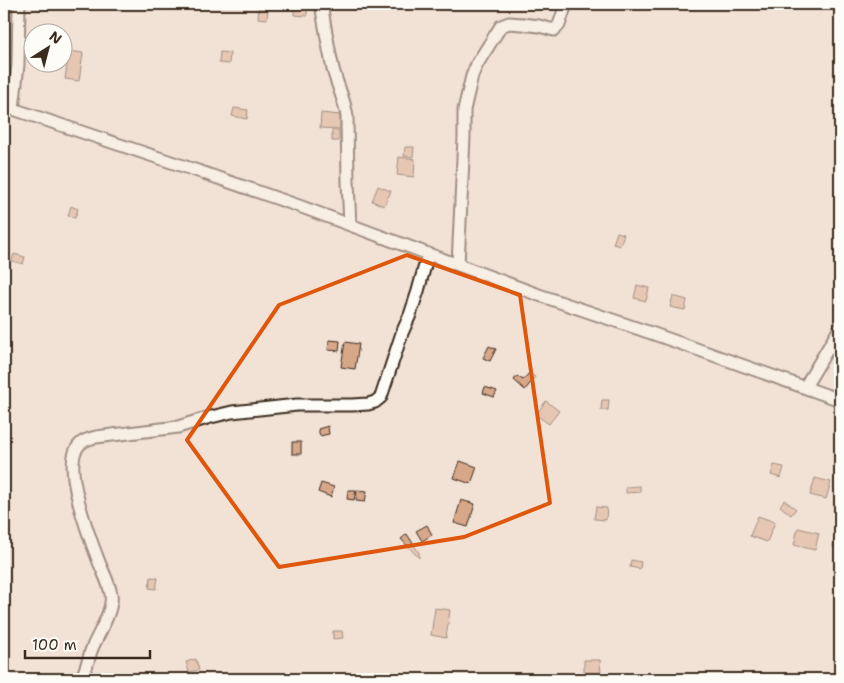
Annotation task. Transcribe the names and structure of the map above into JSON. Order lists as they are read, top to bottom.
{
  "scale_bar": "100 m",
  "north": "top right"
}
